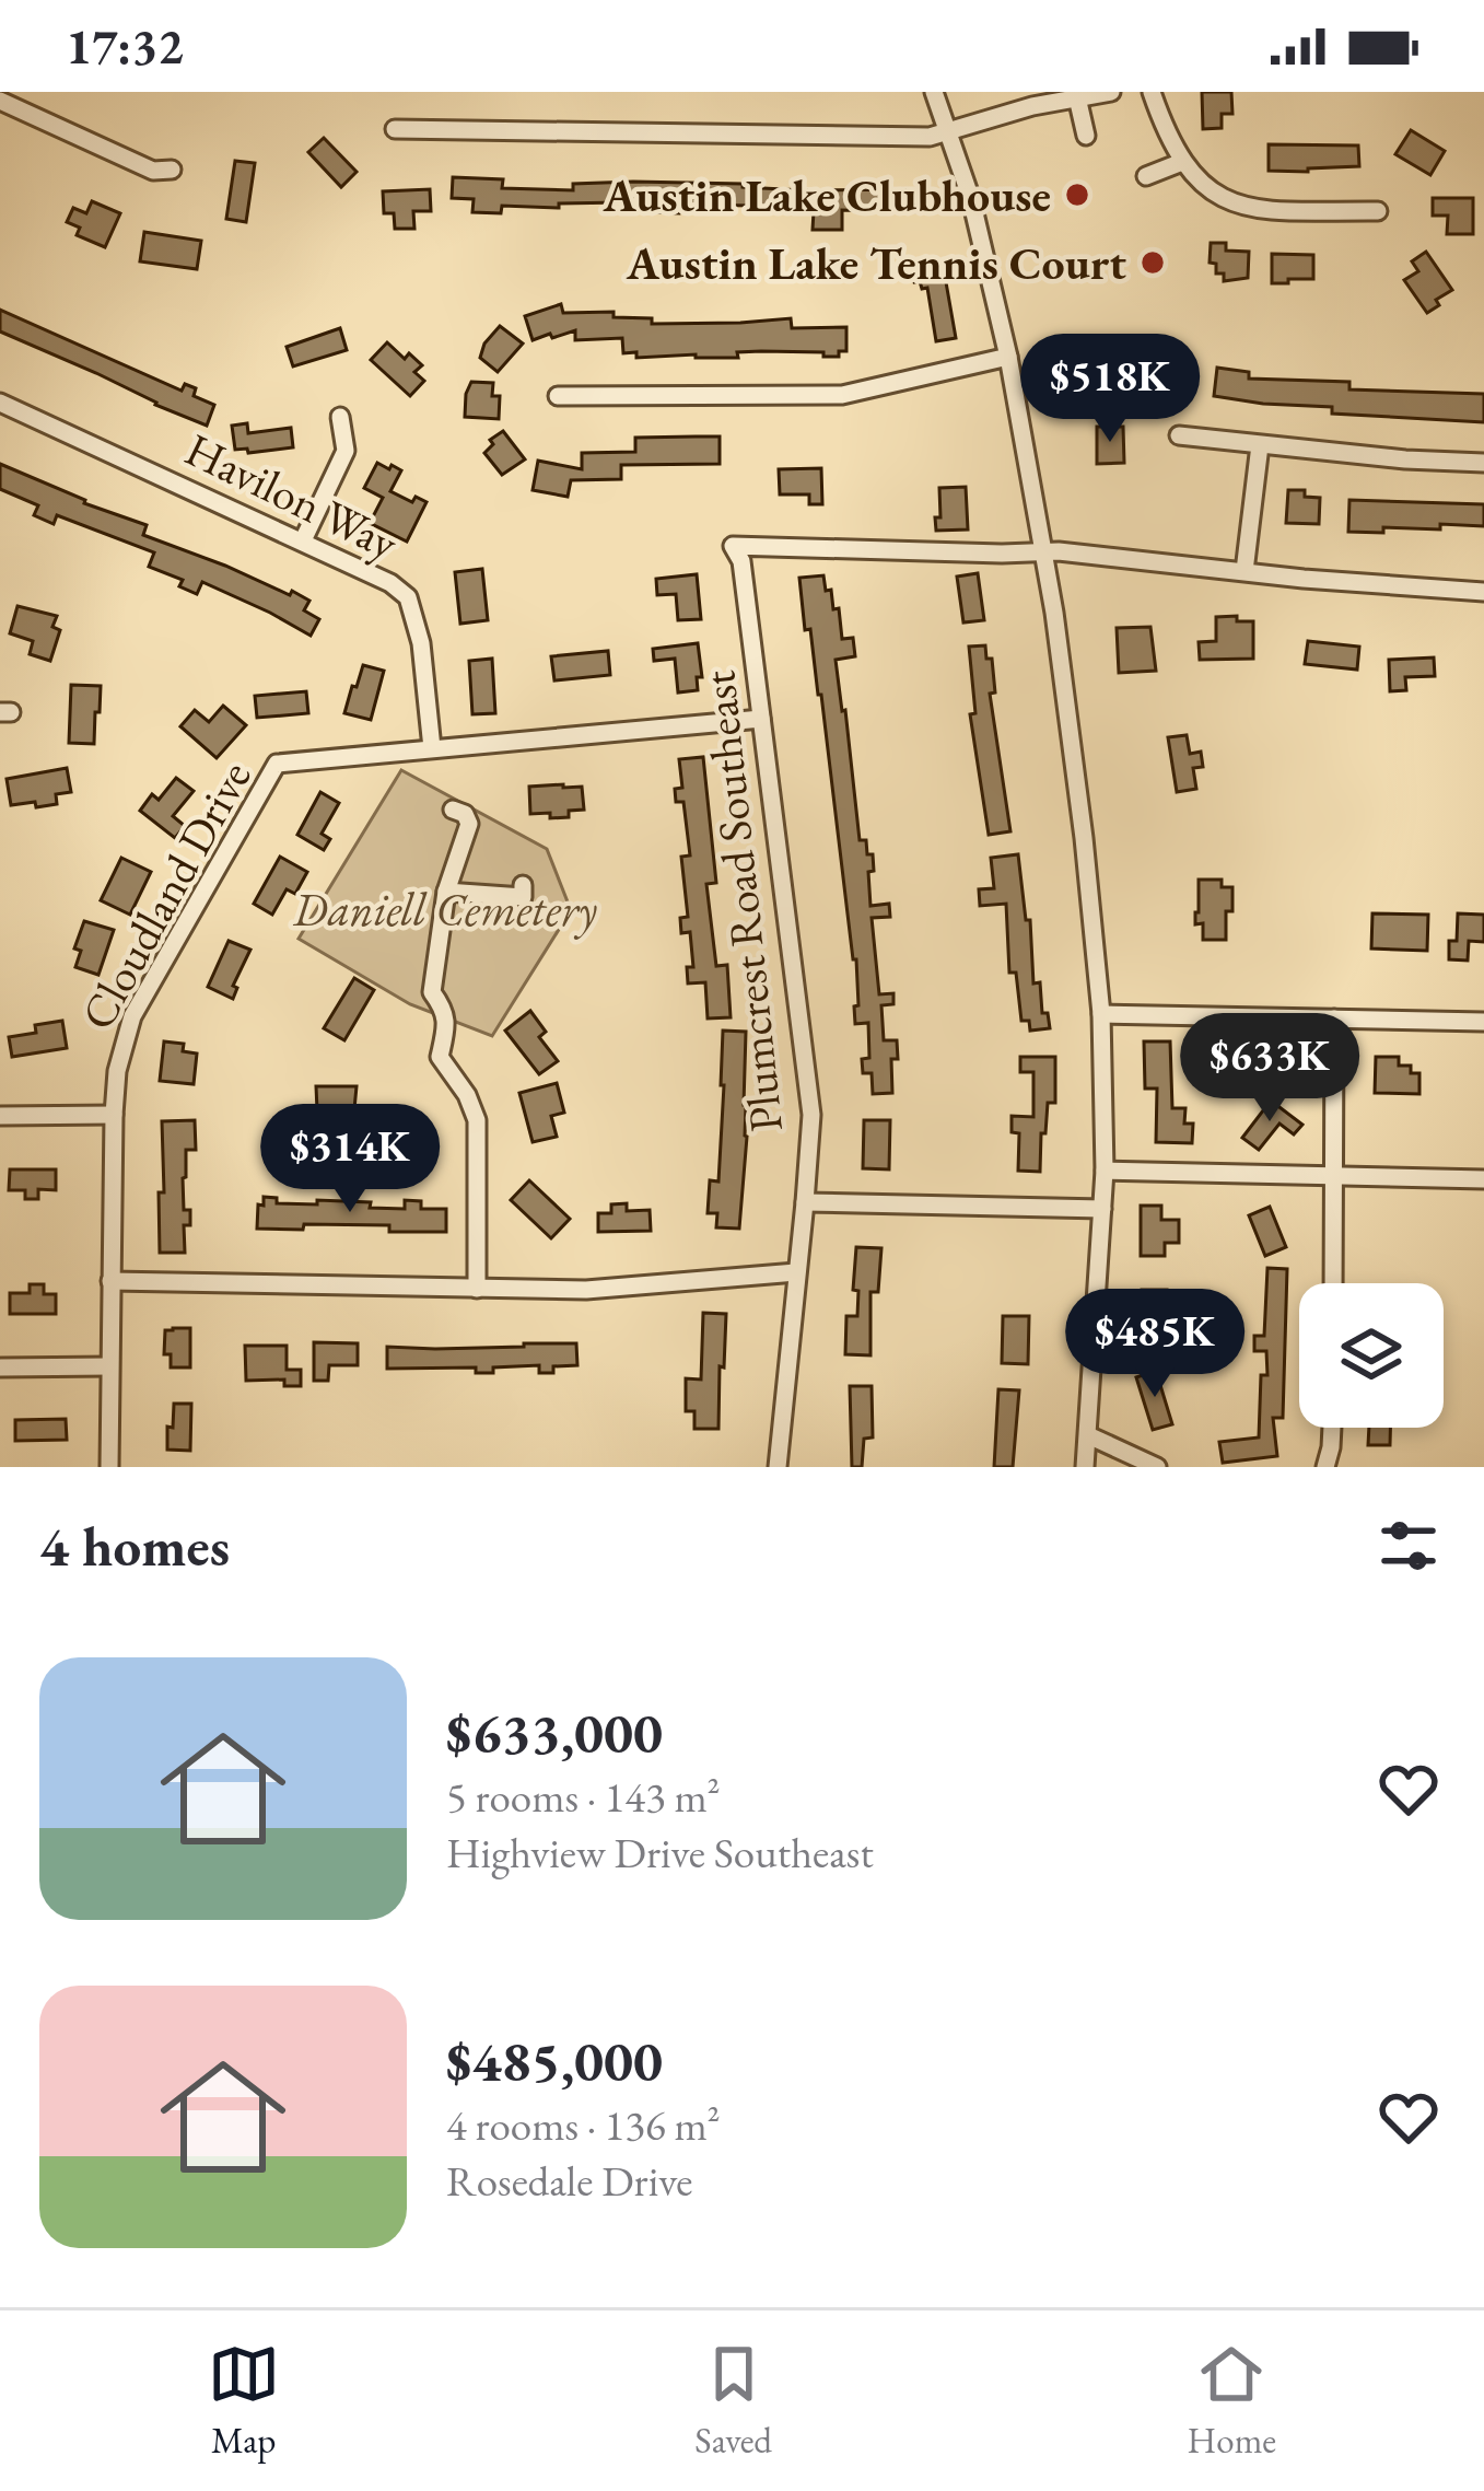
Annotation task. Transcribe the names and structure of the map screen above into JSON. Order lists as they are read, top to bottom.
{
  "streets": {
    "street": ["Havilon Way", "Cloudland Drive", "Plumcrest Road Southeast"]
  },
  "crossings": [
    ["Havilon Way", "Cloudland Drive"],
    ["Cloudland Drive", "Plumcrest Road Southeast"]
  ],
  "parks": ["Daniell Cemetery"],
  "places": ["Austin Lake Clubhouse", "Austin Lake Tennis Court"],
  "page": {
    "status": "17:32",
    "price": [
      "$518K",
      "$633K",
      "$314K",
      "$485K"
    ],
    "heading": "4 homes",
    "list": [
      {
        "name": "$633,000",
        "note": "5 rooms · 143 m² · Highview Drive Southeast"
      },
      {
        "name": "$485,000",
        "note": "4 rooms · 136 m² · Rosedale Drive"
      }
    ],
    "tabs": ["Map", "Saved", "Home"]
  }
}
